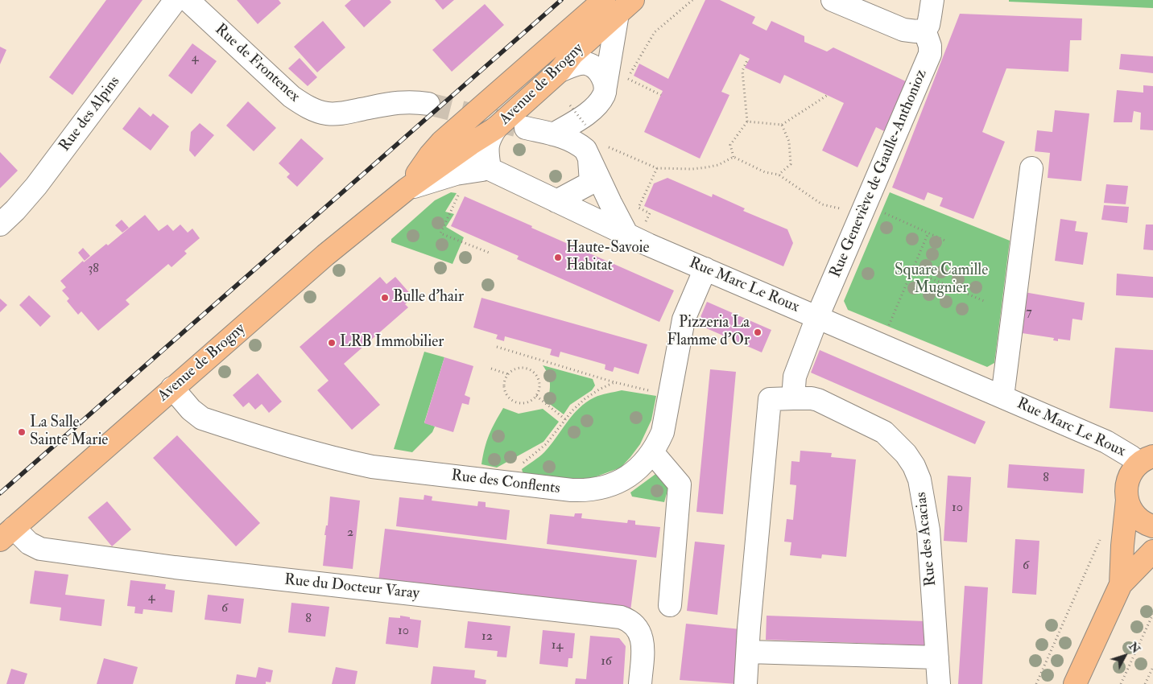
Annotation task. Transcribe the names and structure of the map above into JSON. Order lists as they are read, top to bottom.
{
  "streets": {
    "main road": ["Avenue de Brogny"],
    "street": [
      "Rue de Frontenex",
      "Rue des Alpins",
      "Rue Geneviève de Gaulle-Anthonioz",
      "Rue Marc Le Roux",
      "Rue des Conflents",
      "Rue des Acacias",
      "Rue du Docteur Varay"
    ]
  },
  "crossings": [
    ["Avenue de Brogny", "Rue Marc Le Roux"],
    ["Avenue de Brogny", "Rue des Conflents"],
    ["Avenue de Brogny", "Rue du Docteur Varay"],
    ["Rue Geneviève de Gaulle-Anthonioz", "Rue Marc Le Roux"],
    ["Rue Marc Le Roux", "Rue des Conflents"]
  ],
  "parks": ["Square Camille Mugnier"],
  "places": [
    "Haute-Savoie Habitat",
    "Bulle d'hair",
    "Pizzeria La Flamme d'Or",
    "LRB Immobilier",
    "La Salle Sainte Marie"
  ],
  "house_numbers": [
    "4",
    "38",
    "7",
    "8",
    "10",
    "2",
    "6",
    "4",
    "6",
    "8",
    "10",
    "12",
    "14",
    "16"
  ],
  "north": "top right"
}
